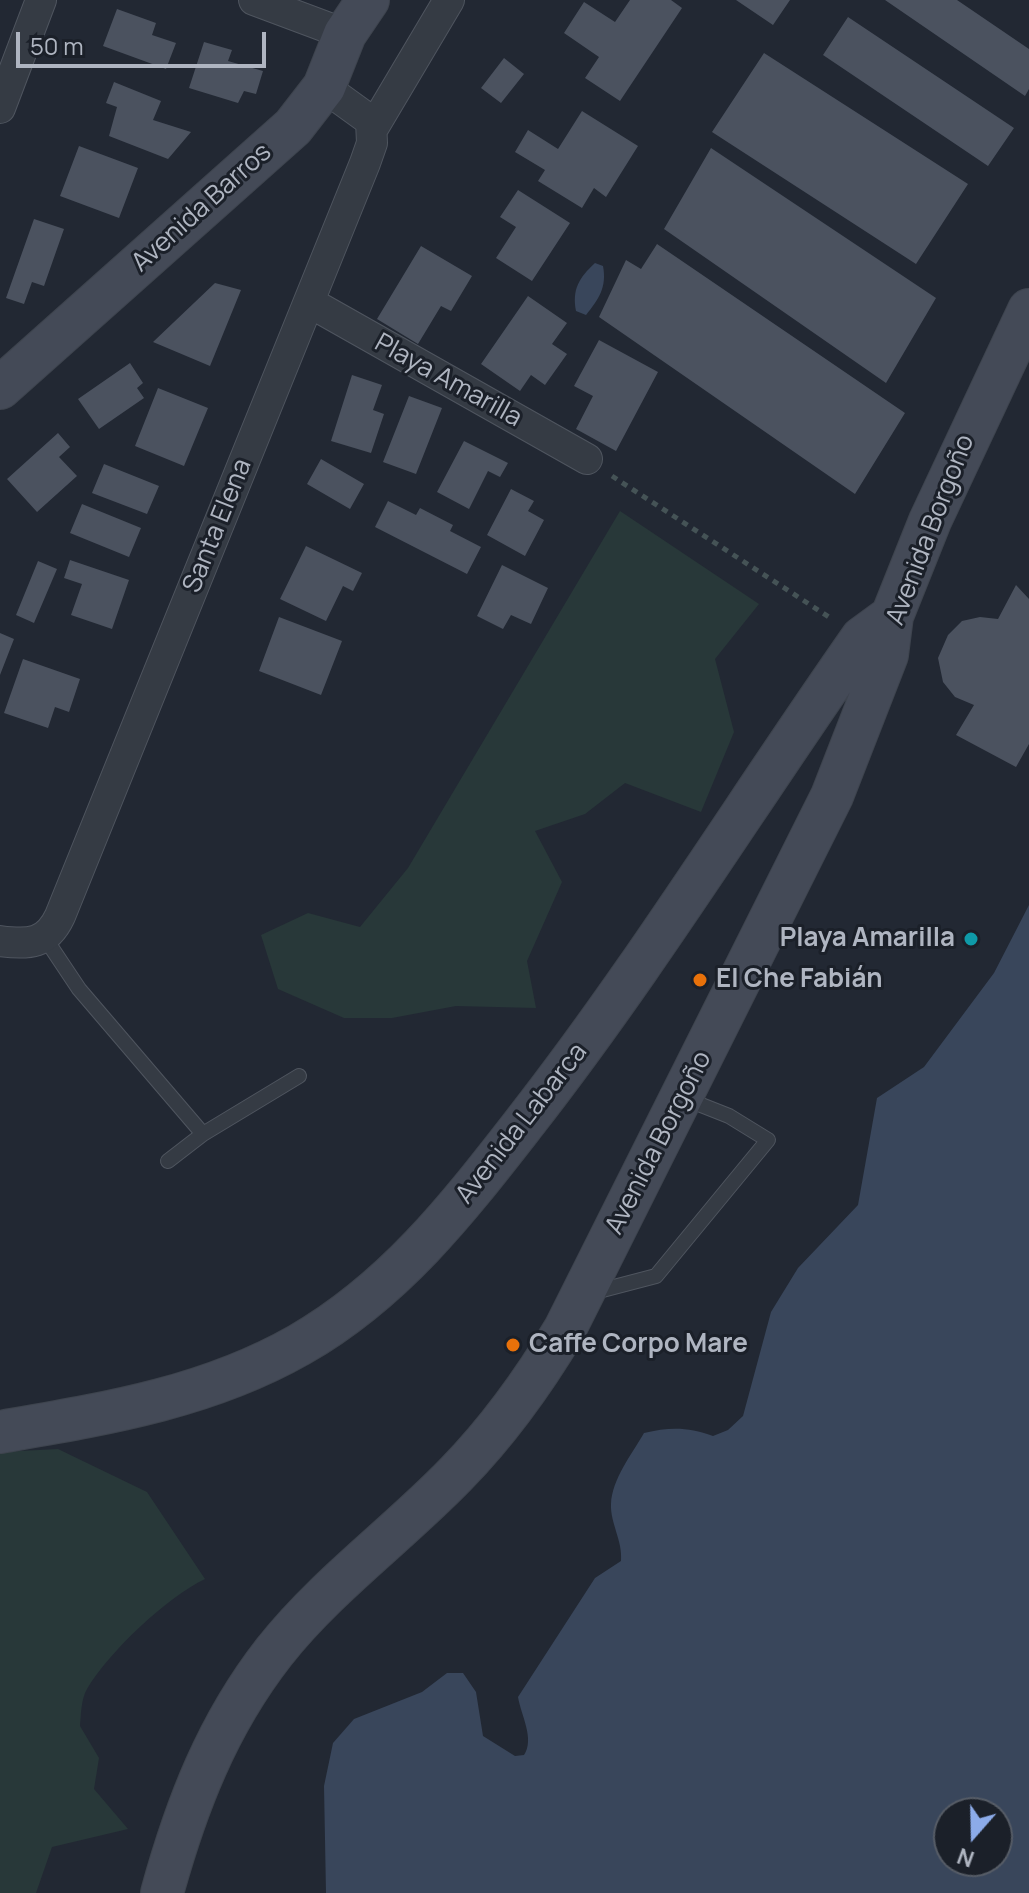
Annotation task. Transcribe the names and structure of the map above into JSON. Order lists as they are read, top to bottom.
{
  "streets": {
    "main road": ["Avenida Barros", "Avenida Borgoño", "Avenida Labarca"],
    "street": ["Playa Amarilla", "Santa Elena"]
  },
  "crossings": [
    ["Playa Amarilla", "Santa Elena"],
    ["Avenida Borgoño", "Avenida Labarca"]
  ],
  "places": ["Playa Amarilla", "El Che Fabián", "Caffe Corpo Mare"],
  "scale_bar": "50 m",
  "north": "bottom"
}
